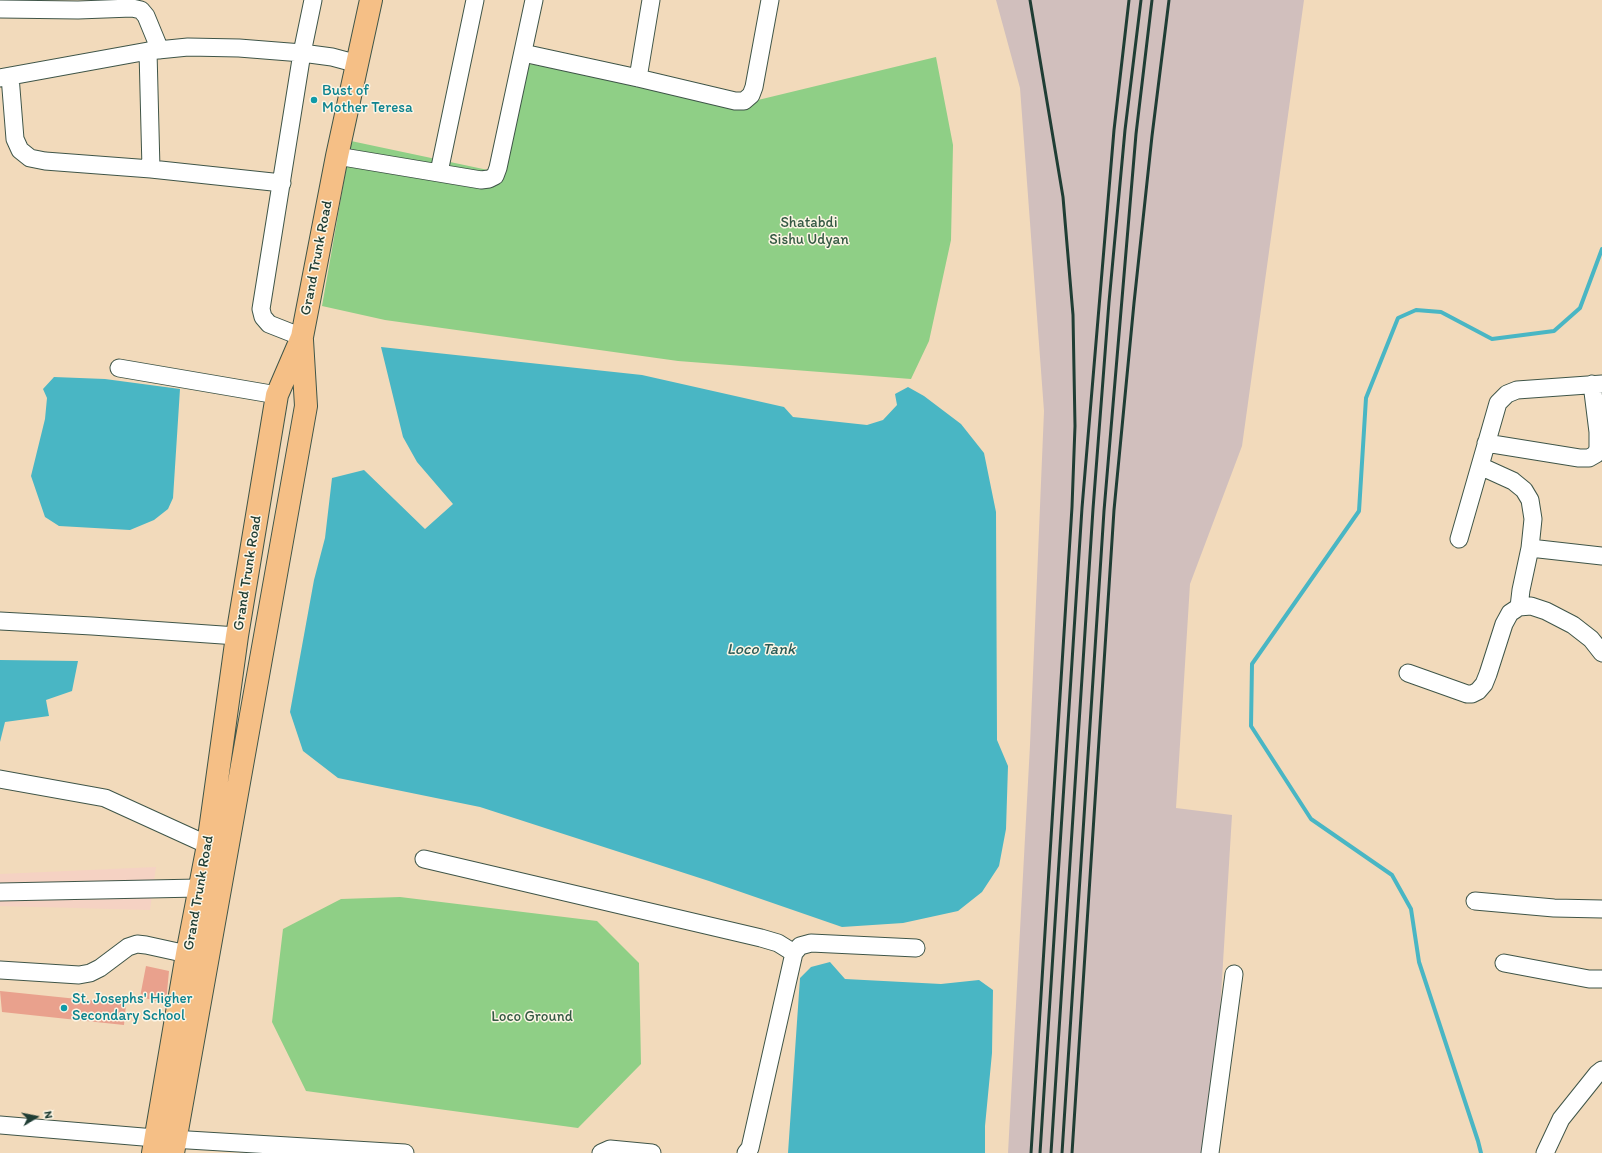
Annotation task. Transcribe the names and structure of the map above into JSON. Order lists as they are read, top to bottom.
{
  "streets": {
    "main road": ["Grand Trunk Road"]
  },
  "water": ["Loco Tank"],
  "parks": ["Shatabdi Sishu Udyan", "Loco Ground"],
  "places": ["Bust of Mother Teresa", "St. Josephs' Higher Secondary School"],
  "north": "right"
}
